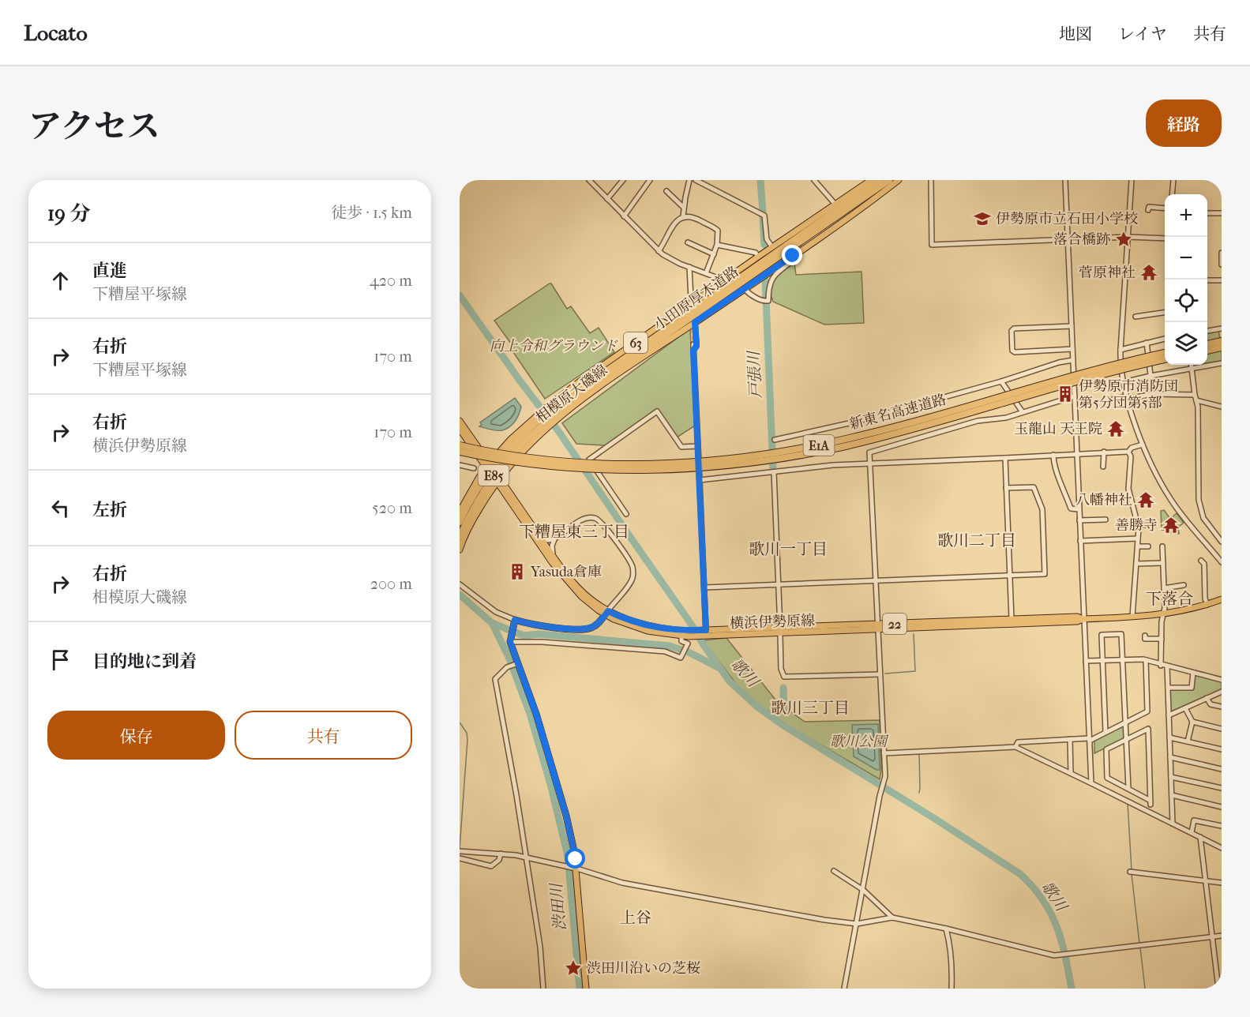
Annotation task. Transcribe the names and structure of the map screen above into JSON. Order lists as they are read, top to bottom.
{
  "streets": {
    "highway": [
      "小田原厚木道路",
      "新東名高速道路",
      "E1A",
      "E85"
    ],
    "main road": [
      "63",
      "相模原大磯線",
      "横浜伊勢原線",
      "22"
    ]
  },
  "crossings": [
    ["小田原厚木道路", "相模原大磯線"]
  ],
  "districts": [
    "下糟屋東三丁目",
    "歌川二丁目",
    "歌川一丁目",
    "下落合",
    "歌川三丁目",
    "上谷"
  ],
  "water": ["戸張川", "歌川", "渋田川"],
  "parks": ["向上令和グラウンド", "歌川公園"],
  "places": {
    "school or university": ["伊勢原市立石田小学校"],
    "place": ["落合橋跡", "渋田川沿いの芝桜"],
    "temple": [
      "菅原神社",
      "玉龍山 天王院",
      "八幡神社",
      "善勝寺"
    ],
    "building": ["伊勢原市消防団 第5分団第5部", "Yasuda倉庫"]
  },
  "page": {
    "header": "Locato",
    "nav": ["地図", "レイヤ", "共有"],
    "title": "アクセス",
    "buttons": [
      "経路",
      ["保存", "共有"]
    ],
    "heading": ["19 分", "徒歩 · 1.5 km"],
    "map_buttons": ["+", "−"],
    "list": [
      ["直進", "下糟屋平塚線", "420 m"],
      ["右折", "下糟屋平塚線", "170 m"],
      ["右折", "横浜伊勢原線", "170 m"],
      ["左折", "520 m"],
      ["右折", "相模原大磯線", "200 m"],
      "目的地に到着"
    ]
  }
}
